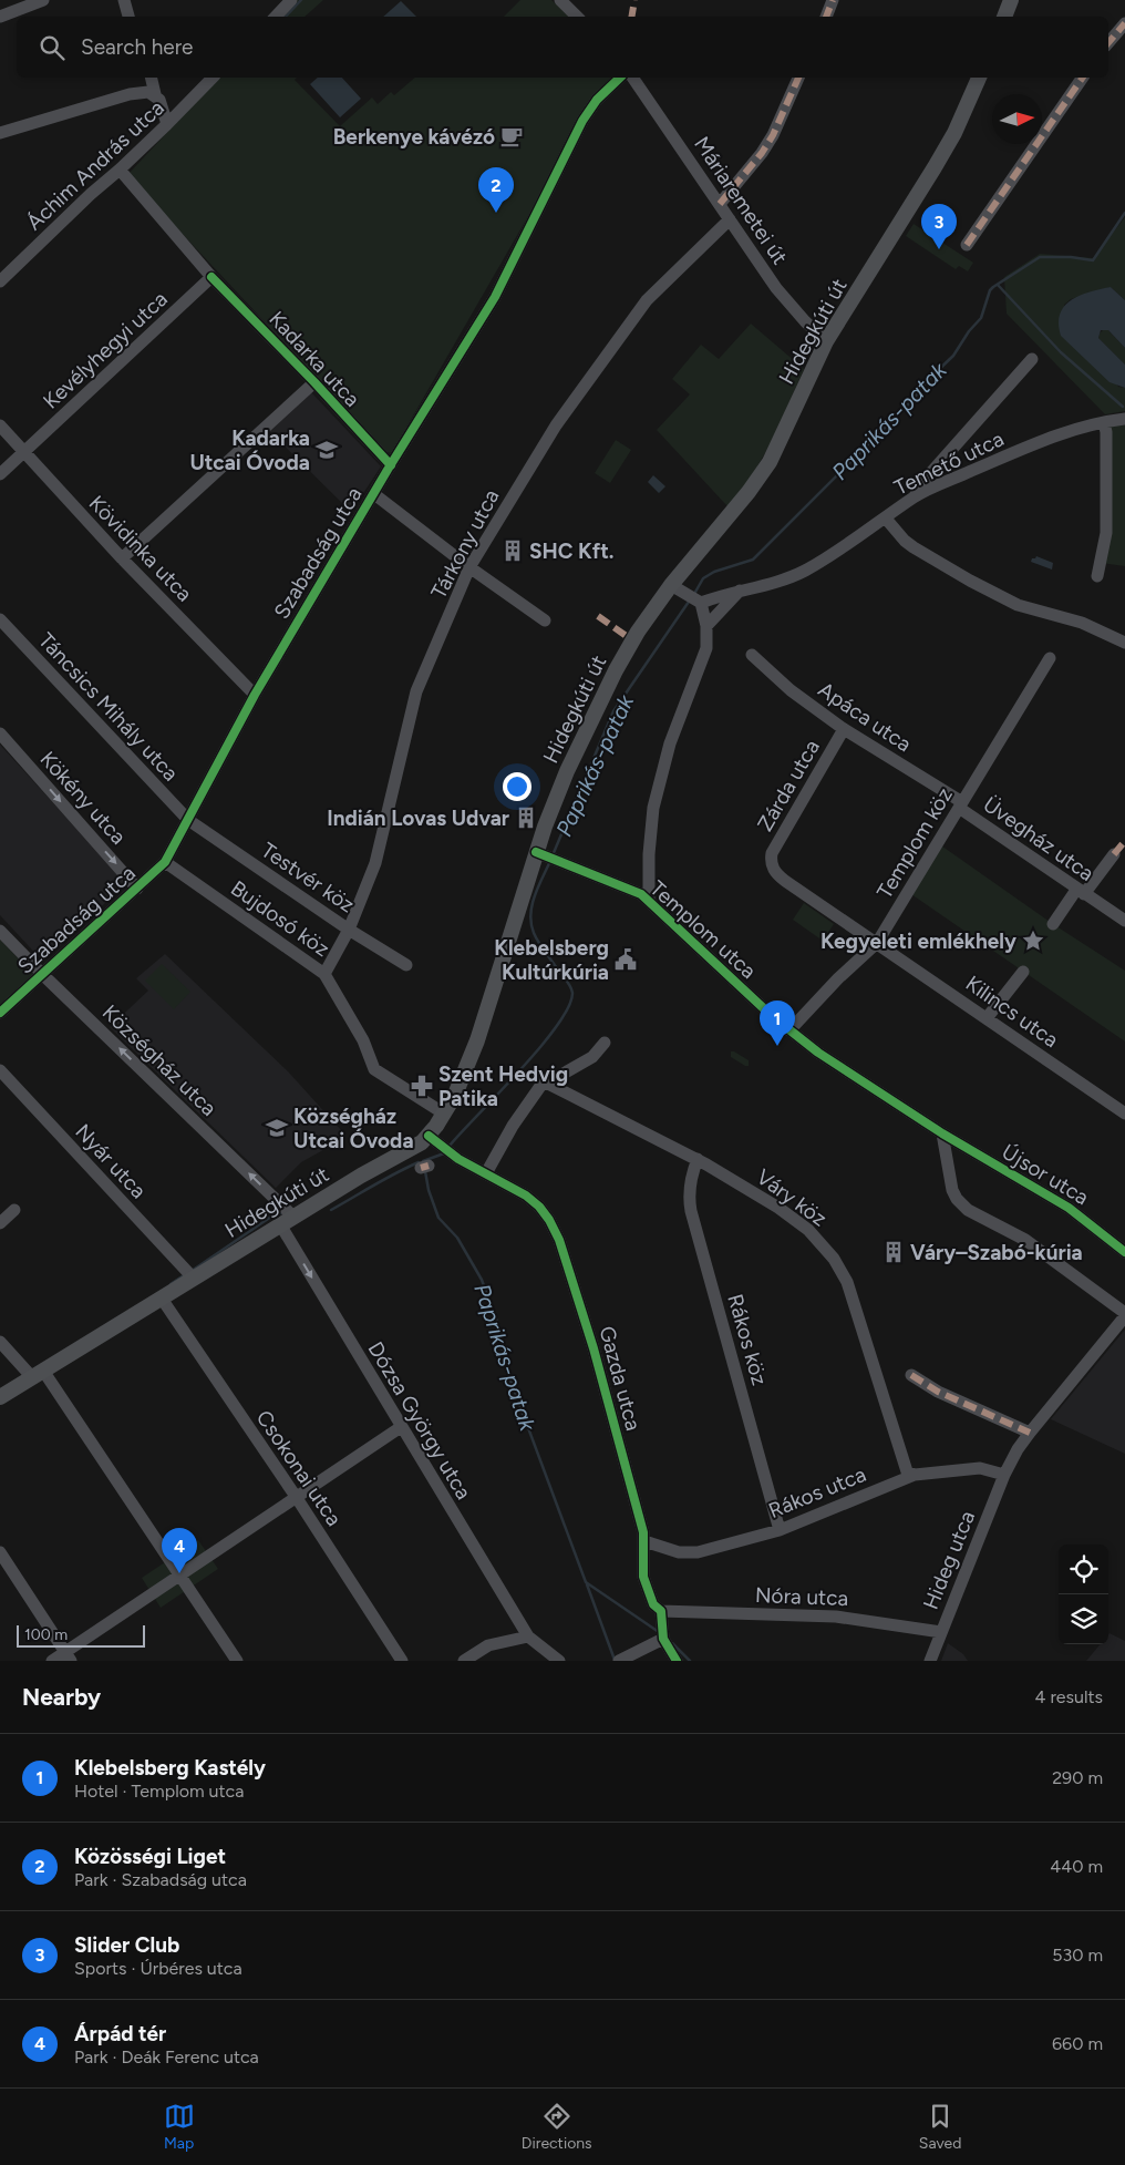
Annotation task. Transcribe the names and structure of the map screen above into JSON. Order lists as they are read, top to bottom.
{
  "streets": {
    "main road": ["Hidegkúti út"],
    "street": [
      "Áchim András utca",
      "Máriaremetei út",
      "Kevélyhegyi utca",
      "Kadarka utca",
      "Temető utca",
      "Tárkony utca",
      "Kövidinka utca",
      "Szabadság utca",
      "Táncsics Mihály utca",
      "Apáca utca",
      "Zárda utca",
      "Kökény utca",
      "Üvegház utca",
      "Templom köz",
      "Testvér köz",
      "Bujdosó köz",
      "Templom utca",
      "Kilincs utca",
      "Községház utca",
      "Nyár utca",
      "Újsor utca",
      "Váry köz",
      "Rákos köz",
      "Gazda utca",
      "Dózsa György utca",
      "Csokonai utca",
      "Rákos utca",
      "Hideg utca",
      "Nóra utca"
    ]
  },
  "crossings": [
    ["Áchim András utca", "Kadarka utca"],
    ["Máriaremetei út", "Hidegkúti út"],
    ["Máriaremetei út", "Tárkony utca"],
    ["Hidegkúti út", "Bujdosó köz"],
    ["Hidegkúti út", "Templom utca"],
    ["Hidegkúti út", "Községház utca"],
    ["Hidegkúti út", "Nyár utca"],
    ["Hidegkúti út", "Gazda utca"],
    ["Hidegkúti út", "Dózsa György utca"],
    ["Hidegkúti út", "Csokonai utca"],
    ["Kevélyhegyi utca", "Kadarka utca"],
    ["Kevélyhegyi utca", "Kövidinka utca"],
    ["Kadarka utca", "Szabadság utca"],
    ["Tárkony utca", "Testvér köz"],
    ["Tárkony utca", "Bujdosó köz"],
    ["Kövidinka utca", "Szabadság utca"],
    ["Szabadság utca", "Táncsics Mihály utca"],
    ["Szabadság utca", "Kökény utca"],
    ["Szabadság utca", "Testvér köz"],
    ["Szabadság utca", "Bujdosó köz"],
    ["Szabadság utca", "Községház utca"],
    ["Táncsics Mihály utca", "Testvér köz"],
    ["Apáca utca", "Zárda utca"],
    ["Apáca utca", "Üvegház utca"],
    ["Apáca utca", "Templom köz"],
    ["Zárda utca", "Templom köz"],
    ["Zárda utca", "Kilincs utca"],
    ["Üvegház utca", "Templom köz"],
    ["Templom köz", "Templom utca"],
    ["Templom köz", "Kilincs utca"],
    ["Templom utca", "Újsor utca"],
    ["Községház utca", "Dózsa György utca"],
    ["Váry köz", "Rákos köz"],
    ["Váry köz", "Rákos utca"],
    ["Rákos köz", "Rákos utca"],
    ["Gazda utca", "Rákos utca"],
    ["Gazda utca", "Nóra utca"],
    ["Rákos utca", "Hideg utca"],
    ["Hideg utca", "Nóra utca"]
  ],
  "one_way": ["Kökény utca", "Községház utca", "Dózsa György utca"],
  "water": ["Paprikás-patak"],
  "places": {
    "cafe": ["Berkenye kávézó"],
    "school or university": ["Kadarka Utcai Óvoda", "Községház Utcai Óvoda"],
    "building": ["SHC Kft.", "Indián Lovas Udvar", "Váry–Szabó-kúria"],
    "place": ["Kegyeleti emlékhely"],
    "public building": ["Klebelsberg Kultúrkúria"],
    "pharmacy": ["Szent Hedvig Patika"]
  },
  "scale_bar": "100 m",
  "north": "right",
  "page": {
    "search": "Search here",
    "pins": [
      "2",
      "3",
      "1",
      "4"
    ],
    "scale": "100 m",
    "heading": ["Nearby", "4 results"],
    "list": [
      {
        "mark": "1",
        "name": "Klebelsberg Kastély",
        "note": "Hotel · Templom utca",
        "value": "290 m"
      },
      {
        "mark": "2",
        "name": "Közösségi Liget",
        "note": "Park · Szabadság utca",
        "value": "440 m"
      },
      {
        "mark": "3",
        "name": "Slider Club",
        "note": "Sports · Úrbéres utca",
        "value": "530 m"
      },
      {
        "mark": "4",
        "name": "Árpád tér",
        "note": "Park · Deák Ferenc utca",
        "value": "660 m"
      }
    ],
    "nav": ["Map", "Directions", "Saved"]
  }
}
